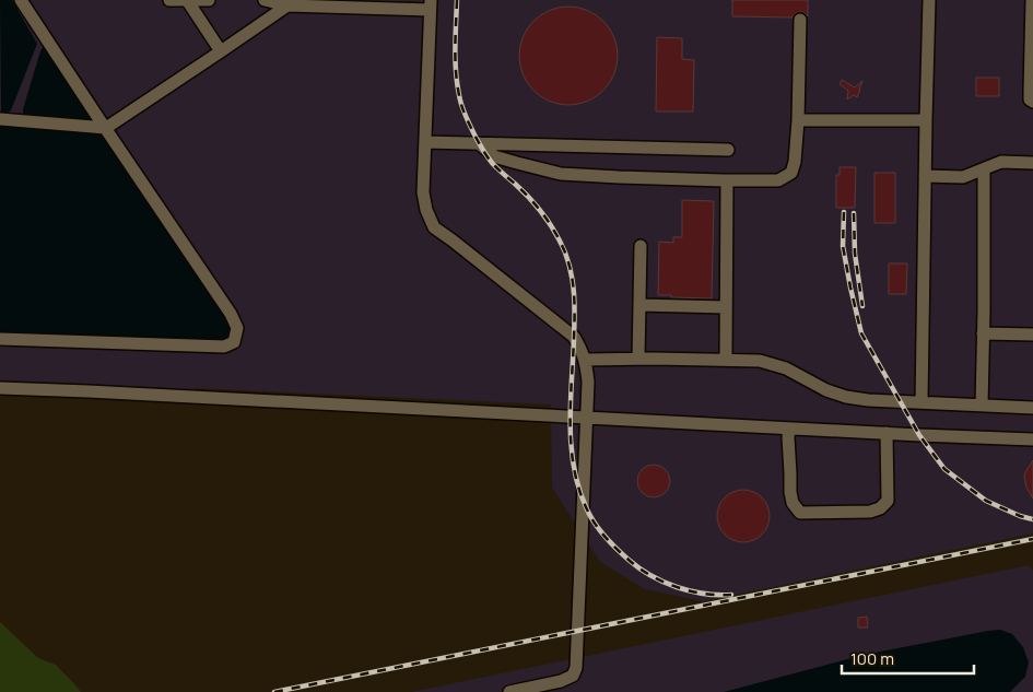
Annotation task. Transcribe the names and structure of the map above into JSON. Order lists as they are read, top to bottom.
{
  "scale_bar": "100 m"
}
